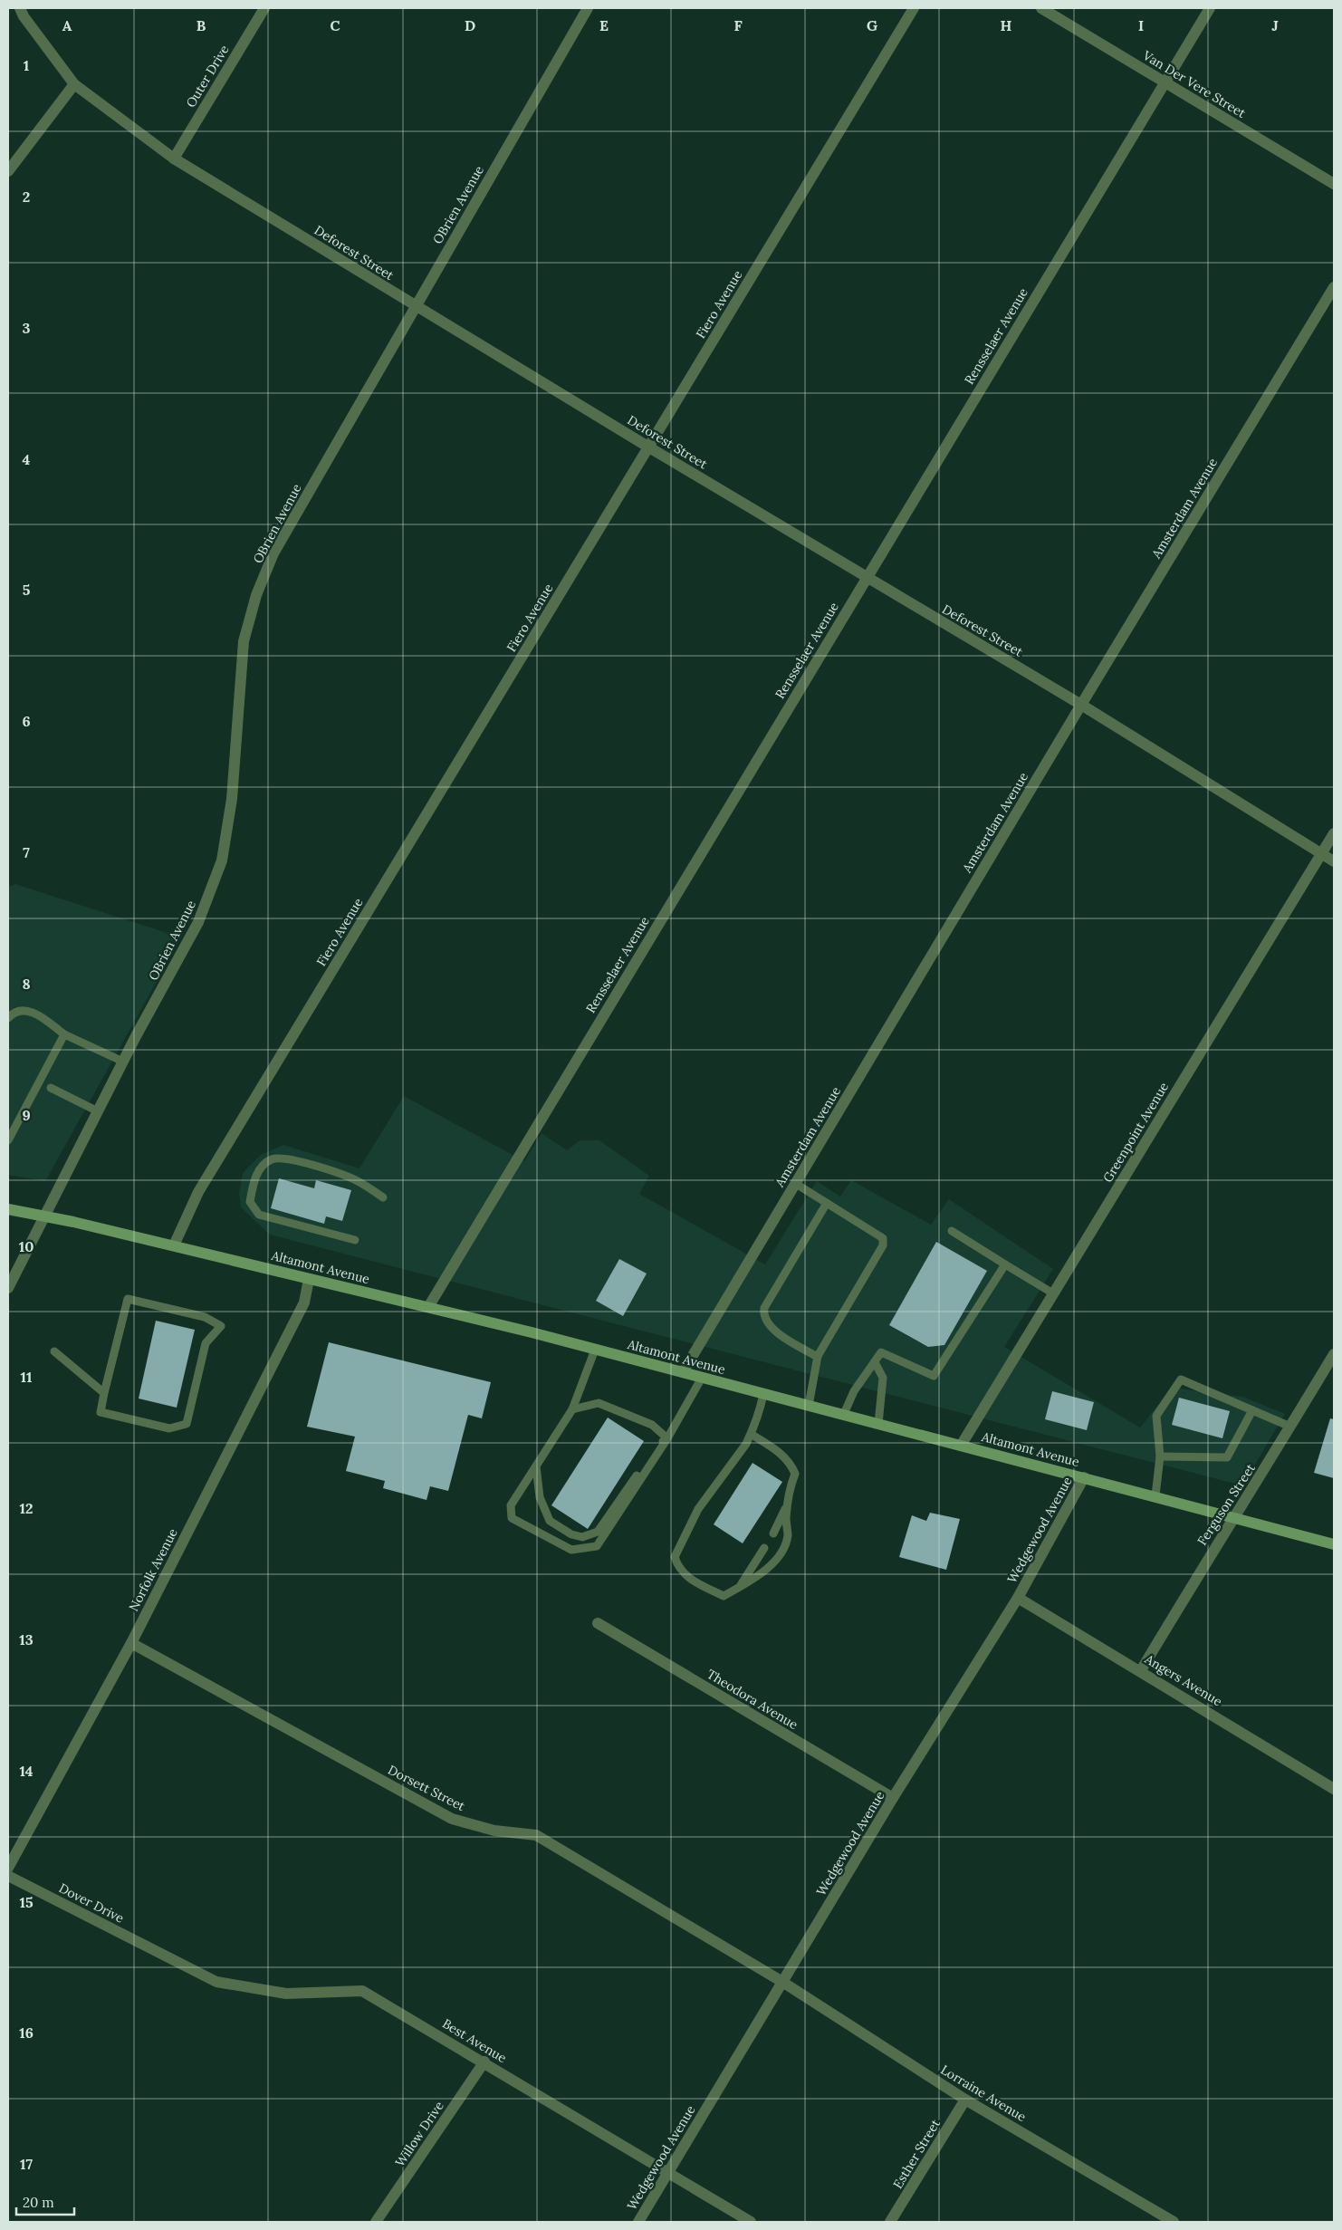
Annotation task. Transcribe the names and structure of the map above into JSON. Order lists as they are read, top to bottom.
{
  "streets": {
    "main road": ["Altamont Avenue"],
    "street": [
      "Outer Drive",
      "Van Der Vere Street",
      "OBrien Avenue",
      "Deforest Street",
      "Fiero Avenue",
      "Rensselaer Avenue",
      "Amsterdam Avenue",
      "Greenpoint Avenue",
      "Ferguson Street",
      "Wedgewood Avenue",
      "Norfolk Avenue",
      "Angers Avenue",
      "Theodora Avenue",
      "Dorsett Street",
      "Dover Drive",
      "Best Avenue",
      "Lorraine Avenue",
      "Willow Drive",
      "Esther Street"
    ]
  },
  "crossings": [
    ["Outer Drive", "Deforest Street"],
    ["Van Der Vere Street", "Rensselaer Avenue"],
    ["OBrien Avenue", "Deforest Street"],
    ["OBrien Avenue", "Altamont Avenue"],
    ["Deforest Street", "Fiero Avenue"],
    ["Deforest Street", "Rensselaer Avenue"],
    ["Deforest Street", "Amsterdam Avenue"],
    ["Deforest Street", "Greenpoint Avenue"],
    ["Fiero Avenue", "Altamont Avenue"],
    ["Rensselaer Avenue", "Altamont Avenue"],
    ["Amsterdam Avenue", "Altamont Avenue"],
    ["Greenpoint Avenue", "Altamont Avenue"],
    ["Altamont Avenue", "Ferguson Street"],
    ["Altamont Avenue", "Wedgewood Avenue"],
    ["Altamont Avenue", "Norfolk Avenue"],
    ["Ferguson Street", "Angers Avenue"],
    ["Wedgewood Avenue", "Angers Avenue"],
    ["Wedgewood Avenue", "Theodora Avenue"],
    ["Wedgewood Avenue", "Dorsett Street"],
    ["Wedgewood Avenue", "Best Avenue"],
    ["Wedgewood Avenue", "Lorraine Avenue"],
    ["Norfolk Avenue", "Dorsett Street"],
    ["Dorsett Street", "Lorraine Avenue"],
    ["Dover Drive", "Best Avenue"],
    ["Best Avenue", "Willow Drive"],
    ["Lorraine Avenue", "Esther Street"]
  ],
  "scale_bar": "20 m",
  "grid": {
    "columns": [
      "A",
      "B",
      "C",
      "D",
      "E",
      "F",
      "G",
      "H",
      "I",
      "J"
    ],
    "rows": [
      "1",
      "2",
      "3",
      "4",
      "5",
      "6",
      "7",
      "8",
      "9",
      "10",
      "11",
      "12",
      "13",
      "14",
      "15",
      "16",
      "17"
    ]
  }
}
